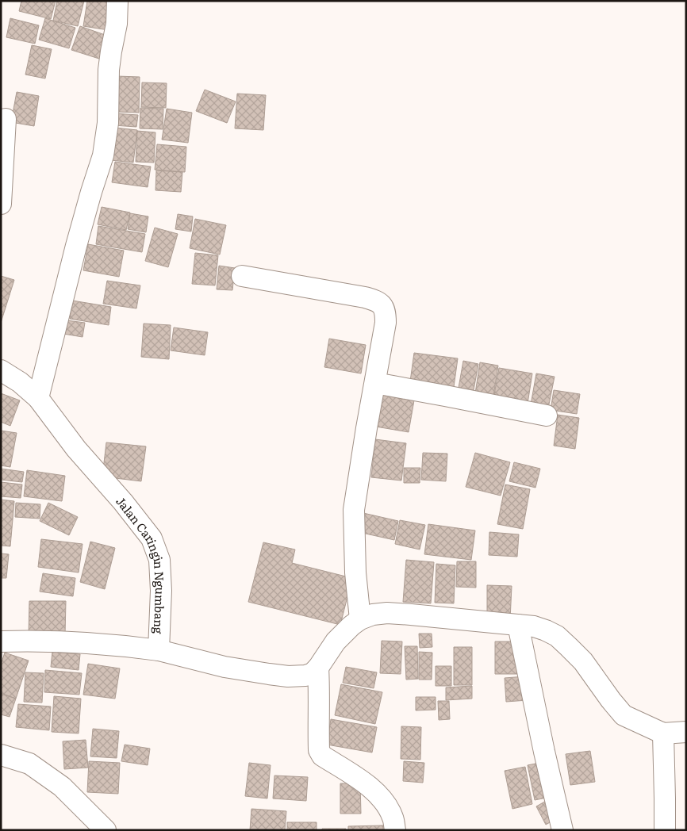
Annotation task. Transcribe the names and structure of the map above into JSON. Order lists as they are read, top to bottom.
{
  "streets": {
    "street": ["Jalan Caringin Ngumbang"]
  }
}
